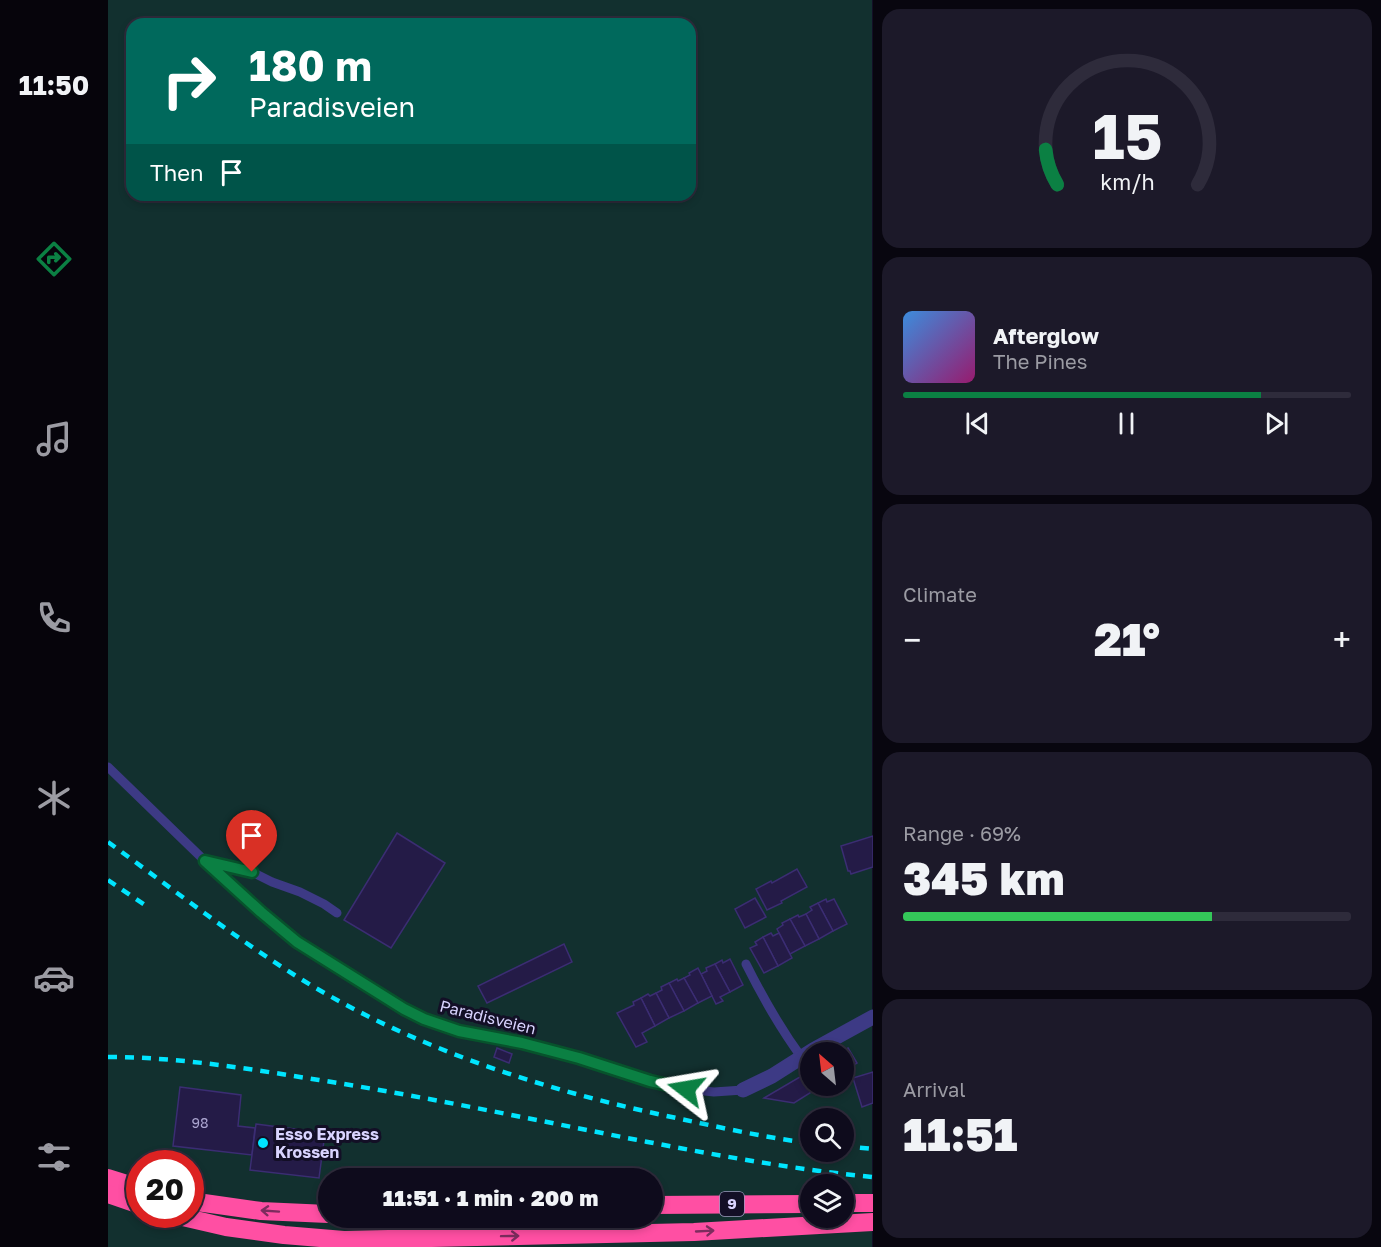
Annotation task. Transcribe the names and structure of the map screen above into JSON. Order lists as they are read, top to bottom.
{
  "streets": {
    "highway": ["9"],
    "street": ["Paradisveien"]
  },
  "places": ["Esso Express Krossen"],
  "house_numbers": ["98"],
  "north": "top left",
  "page": {
    "tabs": "11:50",
    "turn": ["180 m", "Paradisveien"],
    "then": "Then",
    "song": ["Afterglow", "The Pines"],
    "tile": [
      "Climate",
      ["Range · 69%", "345 km"],
      ["Arrival", "11:51"]
    ],
    "heat": ["−", "21°", "+"],
    "limit": "20",
    "trip": "11:51 · 1 min · 200 m",
    "gauge": ["15", "km/h"]
  }
}
